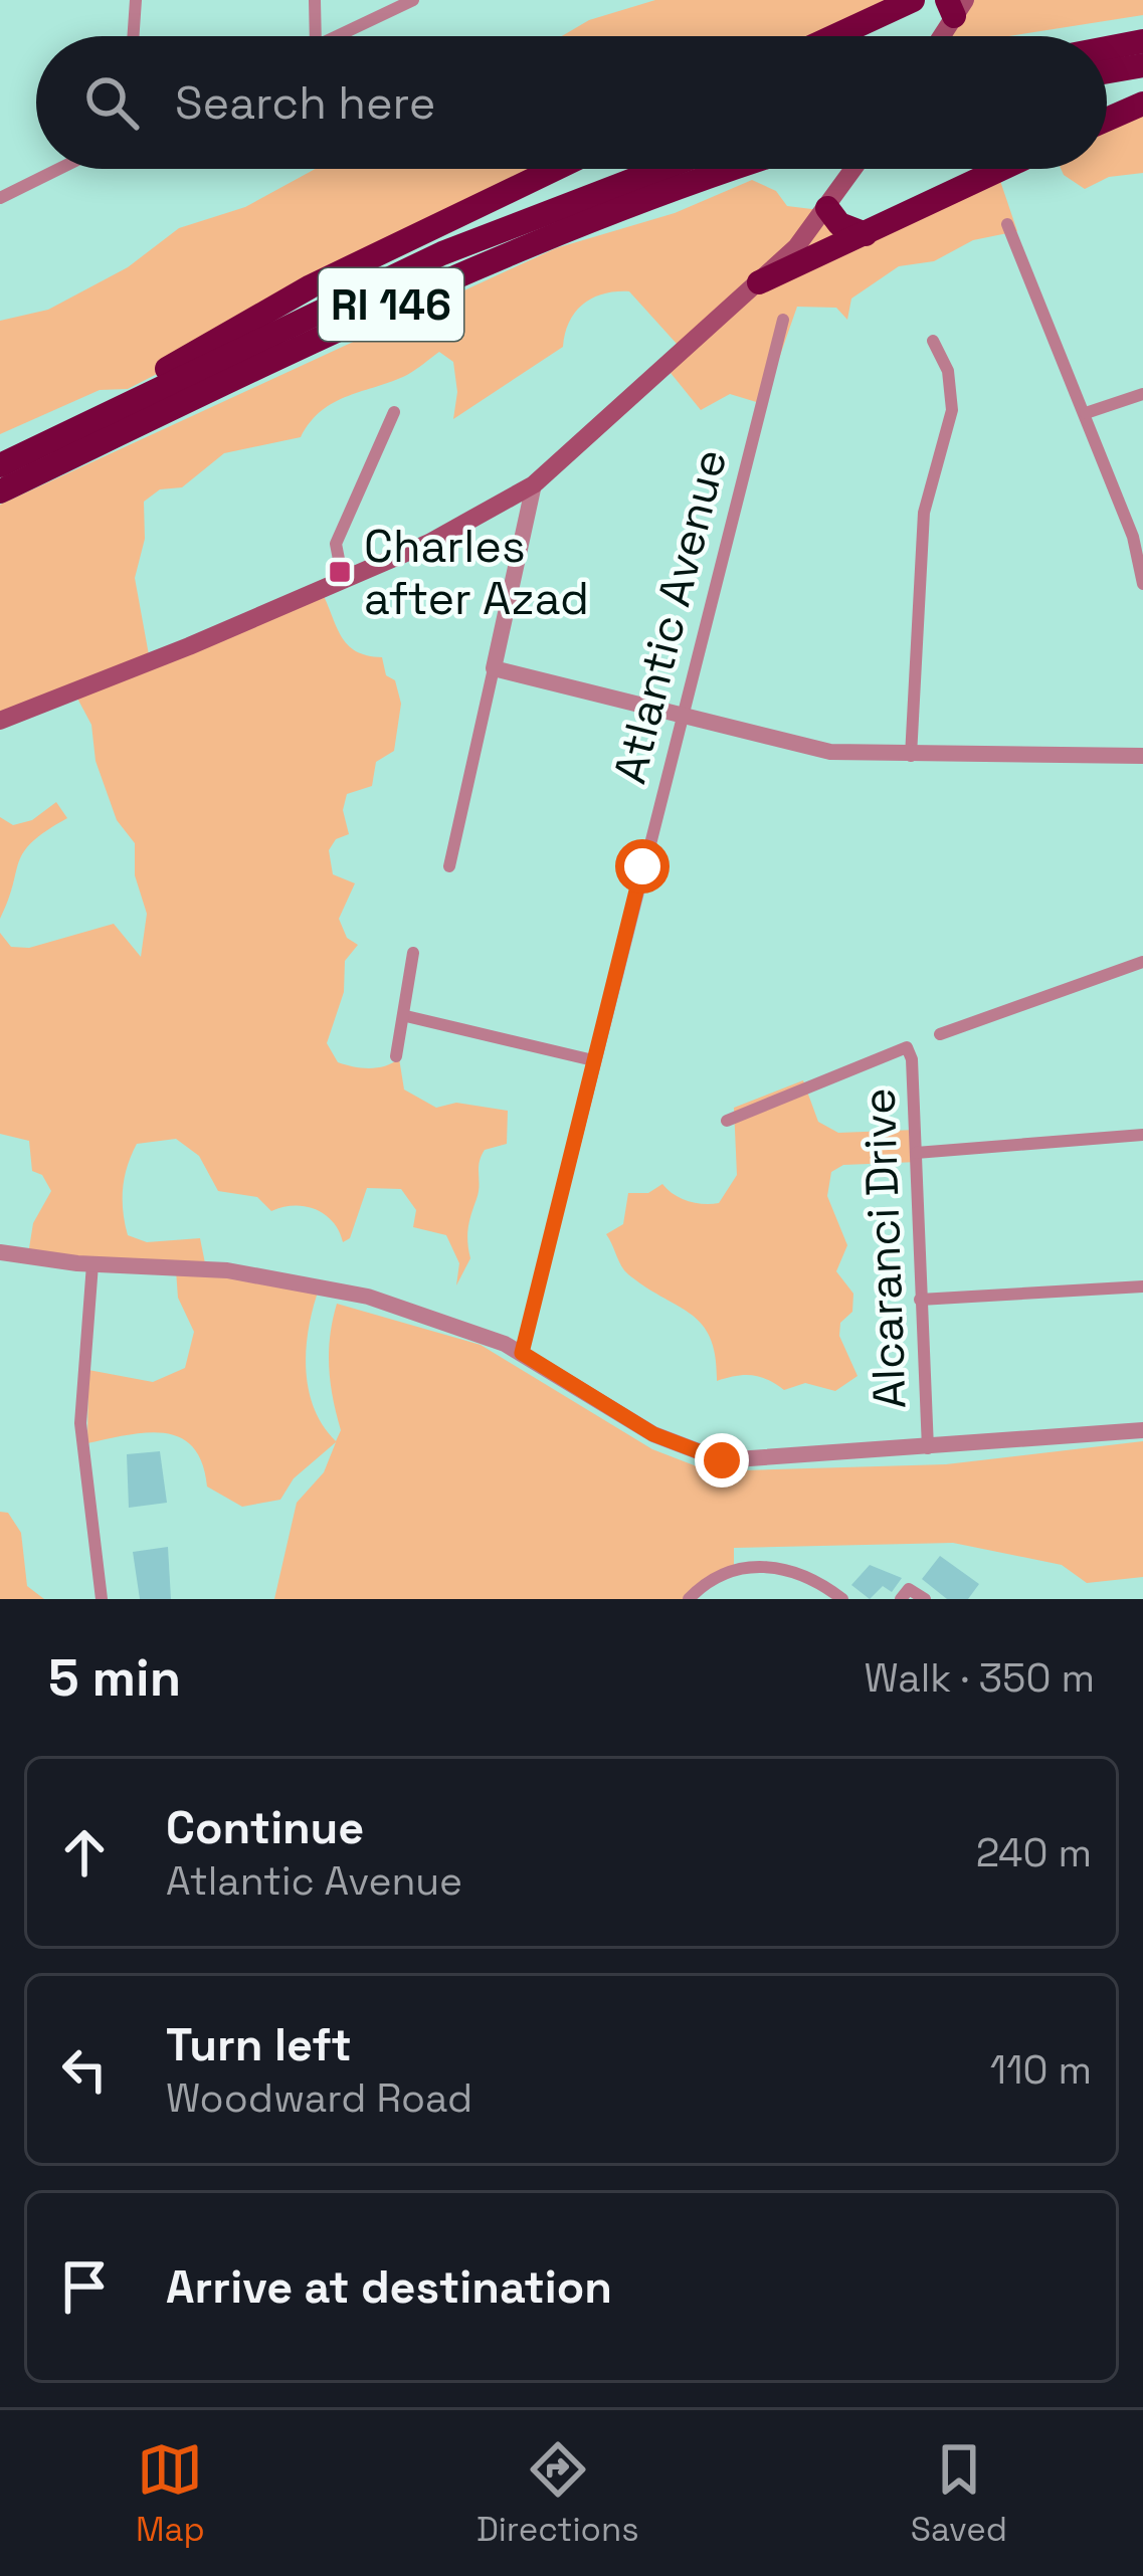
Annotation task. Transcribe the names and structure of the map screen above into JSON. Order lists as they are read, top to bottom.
{
  "streets": {
    "highway": ["RI 146"],
    "street": ["Atlantic Avenue", "Alcaranci Drive"]
  },
  "places": {
    "transit": ["Charles after Azad"]
  },
  "page": {
    "search": "Search here",
    "heading": ["5 min", "Walk · 350 m"],
    "list": [
      ["Continue", "Atlantic Avenue", "240 m"],
      ["Turn left", "Woodward Road", "110 m"],
      "Arrive at destination"
    ],
    "nav": ["Map", "Directions", "Saved"]
  }
}
